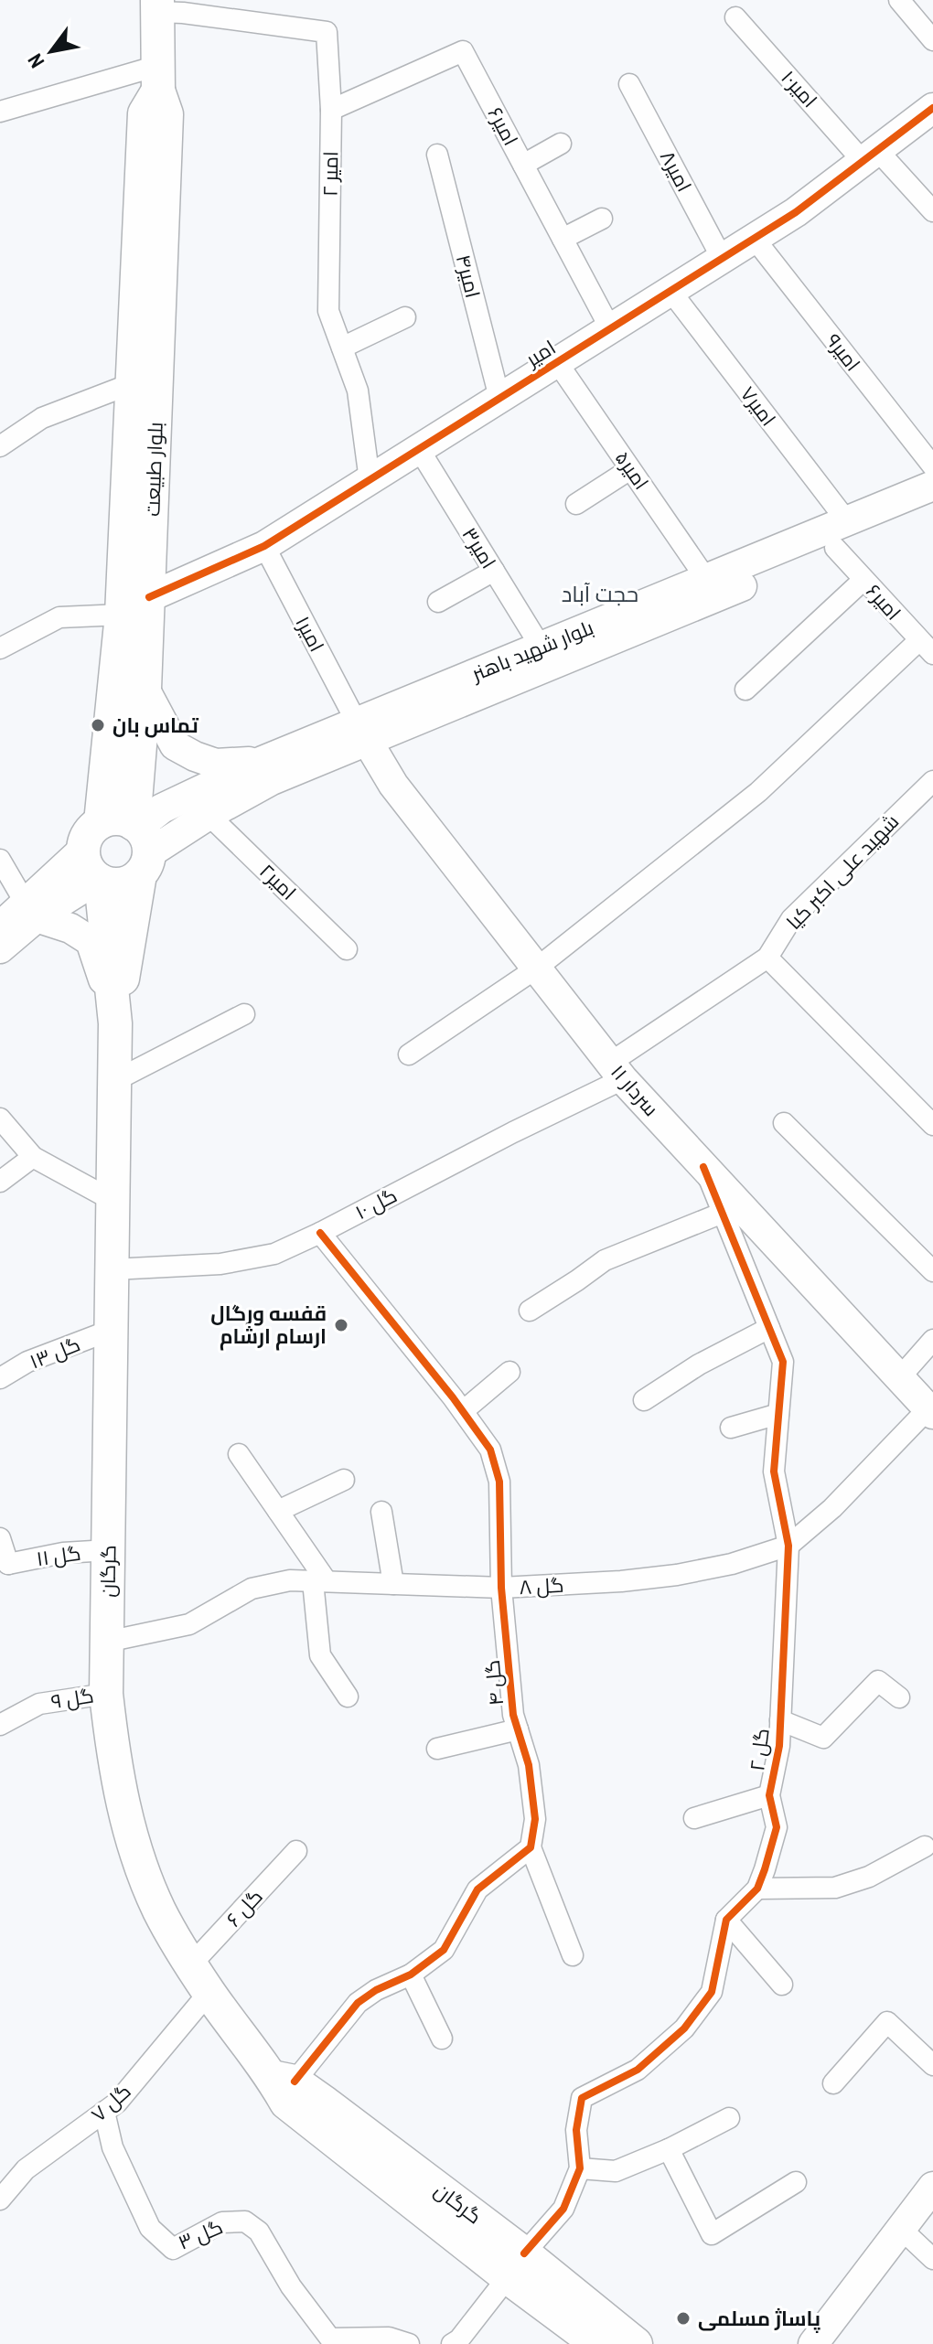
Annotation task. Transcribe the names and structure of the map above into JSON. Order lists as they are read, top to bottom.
{
  "streets": {
    "main road": [
      "امیر",
      "بلوار طبیعت",
      "بلوار شهید باهنر",
      "سردار ۱۱",
      "گرگان"
    ],
    "street": [
      "امیر۱۰",
      "امیر۶",
      "امیر۸",
      "امیر ۲",
      "امیر۴",
      "امیر۹",
      "امیر۷",
      "امیر۵",
      "امیر۳",
      "امیر۱",
      "شهید علی اکبر کیا",
      "امیر۲",
      "گل ۱۰",
      "گل ۱۳",
      "گل ۱۱",
      "گل ۸",
      "گل ۴",
      "گل ۹",
      "گل ۲",
      "گل ۶",
      "گل ۷",
      "گل ۳"
    ]
  },
  "crossings": [
    ["امیر۱۰", "امیر"],
    ["امیر۶", "امیر ۲"],
    ["امیر۶", "امیر"],
    ["امیر۶", "بلوار شهید باهنر"],
    ["امیر۸", "امیر"],
    ["امیر ۲", "امیر"],
    ["امیر۴", "امیر"],
    ["امیر۹", "امیر"],
    ["امیر", "امیر۷"],
    ["امیر", "بلوار طبیعت"],
    ["امیر", "امیر۵"],
    ["امیر", "امیر۳"],
    ["امیر", "امیر۱"],
    ["امیر۷", "بلوار شهید باهنر"],
    ["بلوار طبیعت", "بلوار شهید باهنر"],
    ["بلوار طبیعت", "گرگان"],
    ["امیر۵", "بلوار شهید باهنر"],
    ["امیر۳", "بلوار شهید باهنر"],
    ["امیر۱", "بلوار شهید باهنر"],
    ["امیر۱", "سردار ۱۱"],
    ["بلوار شهید باهنر", "امیر۲"],
    ["بلوار شهید باهنر", "سردار ۱۱"],
    ["شهید علی اکبر کیا", "سردار ۱۱"],
    ["شهید علی اکبر کیا", "گل ۱۰"],
    ["سردار ۱۱", "گل ۱۰"],
    ["سردار ۱۱", "گل ۸"],
    ["سردار ۱۱", "گل ۲"],
    ["گل ۱۰", "گرگان"],
    ["گل ۱۰", "گل ۴"],
    ["گل ۱۳", "گرگان"],
    ["گل ۱۱", "گرگان"],
    ["گرگان", "گل ۸"],
    ["گرگان", "گل ۹"],
    ["گرگان", "گل ۶"],
    ["گرگان", "گل ۷"],
    ["گل ۸", "گل ۴"],
    ["گل ۸", "گل ۲"],
    ["گل ۷", "گل ۳"]
  ],
  "districts": ["حجت آباد"],
  "places": ["تماس بان", "قفسه ورگال ارسام ارشام", "پاساژ مسلمی"],
  "north": "bottom left"
}
